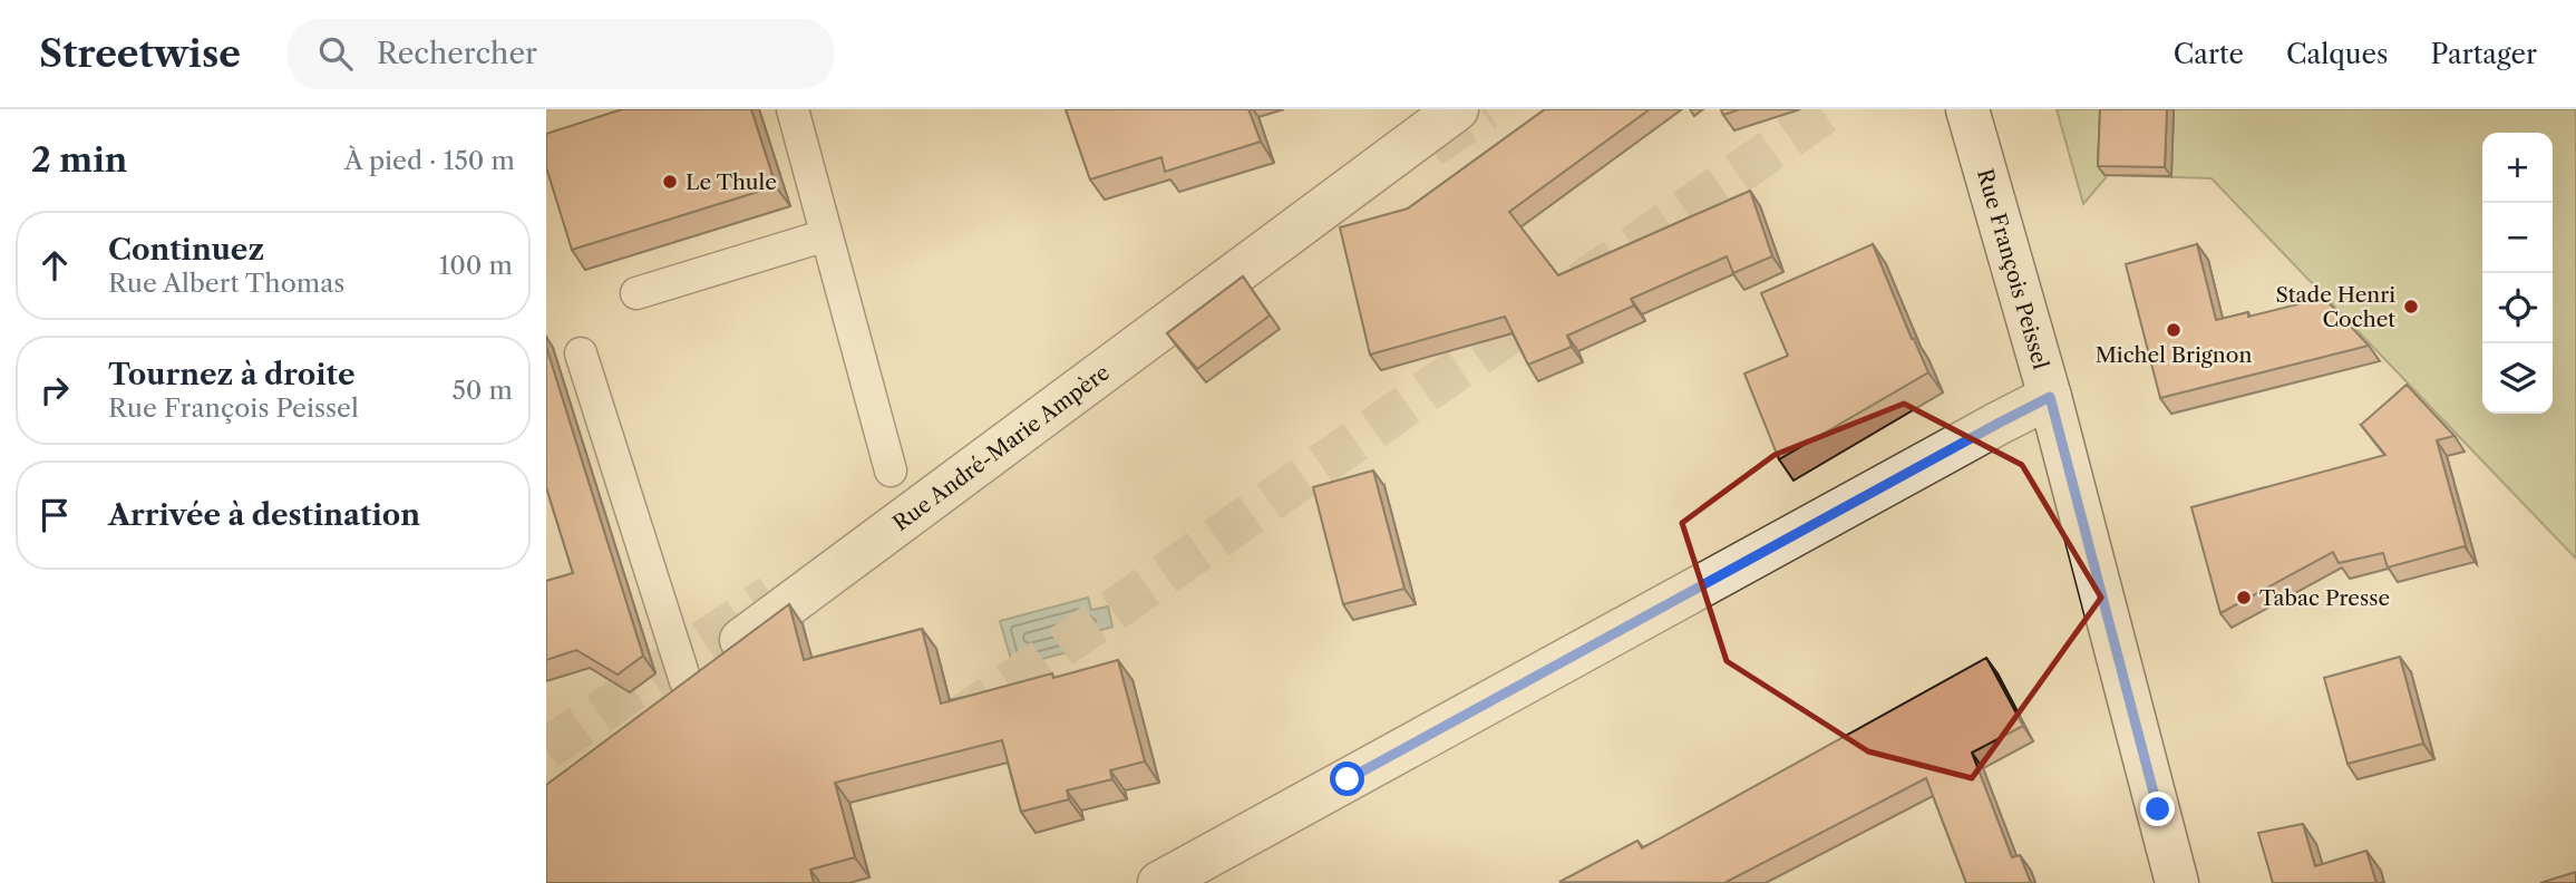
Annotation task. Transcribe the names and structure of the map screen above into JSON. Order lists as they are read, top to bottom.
{
  "streets": {
    "street": ["Rue François Peissel", "Rue André-Marie Ampère"]
  },
  "places": [
    "Le Thule",
    "Stade Henri Cochet",
    "Michel Brignon",
    "Tabac Presse"
  ],
  "page": {
    "header": "Streetwise",
    "search": "Rechercher",
    "nav": ["Carte", "Calques", "Partager"],
    "heading": ["2 min", "À pied · 150 m"],
    "map_buttons": ["+", "−"],
    "list": [
      ["Continuez", "Rue Albert Thomas", "100 m"],
      ["Tournez à droite", "Rue François Peissel", "50 m"],
      "Arrivée à destination"
    ]
  }
}
